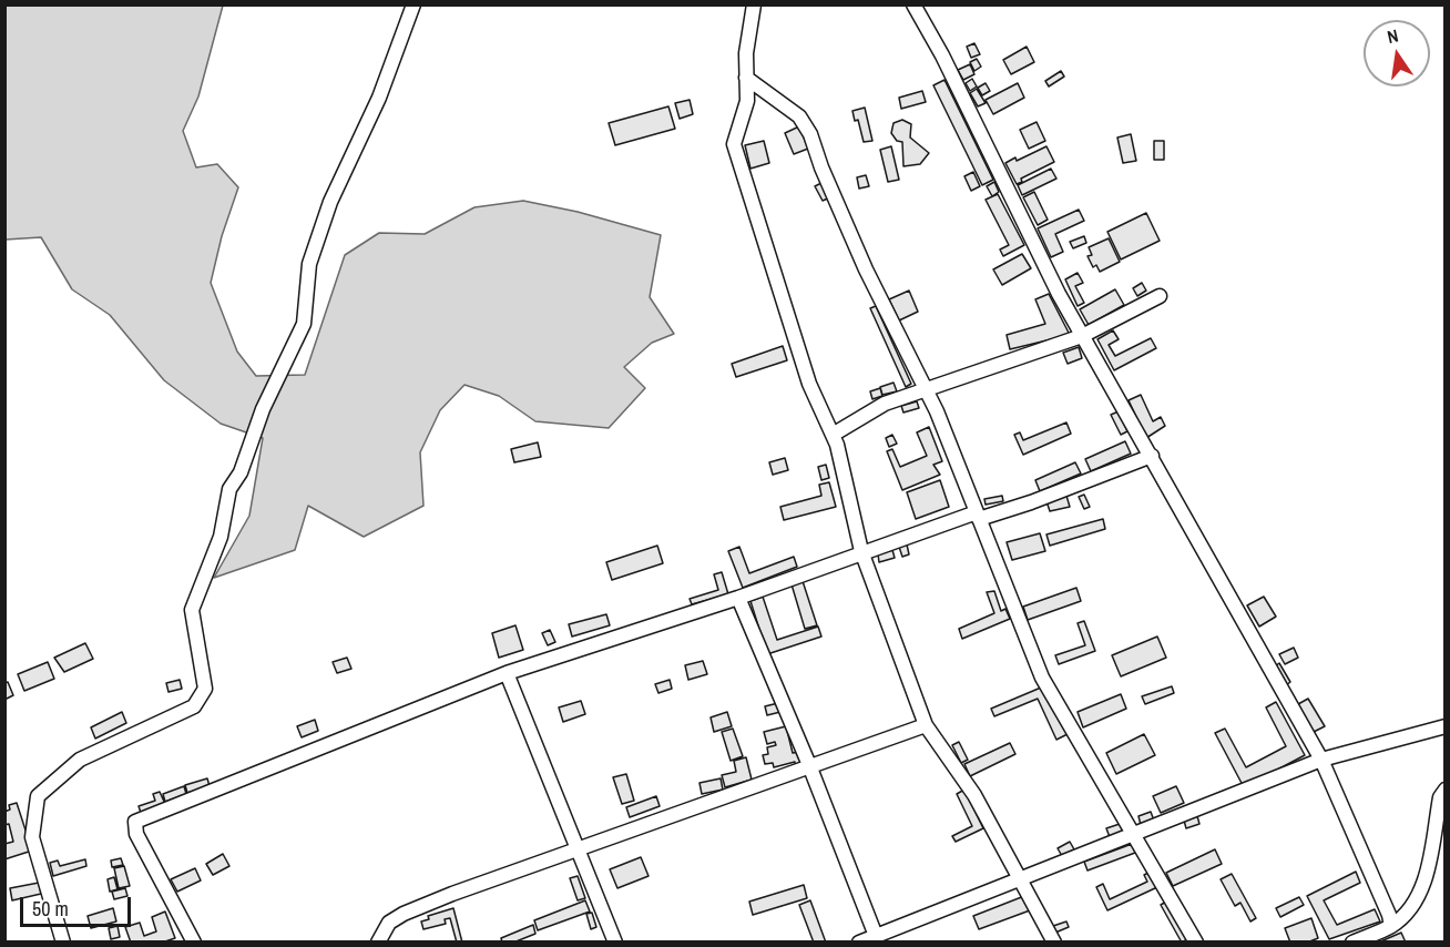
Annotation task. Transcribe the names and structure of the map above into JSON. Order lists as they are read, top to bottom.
{
  "scale_bar": "50 m",
  "north": "top"
}
